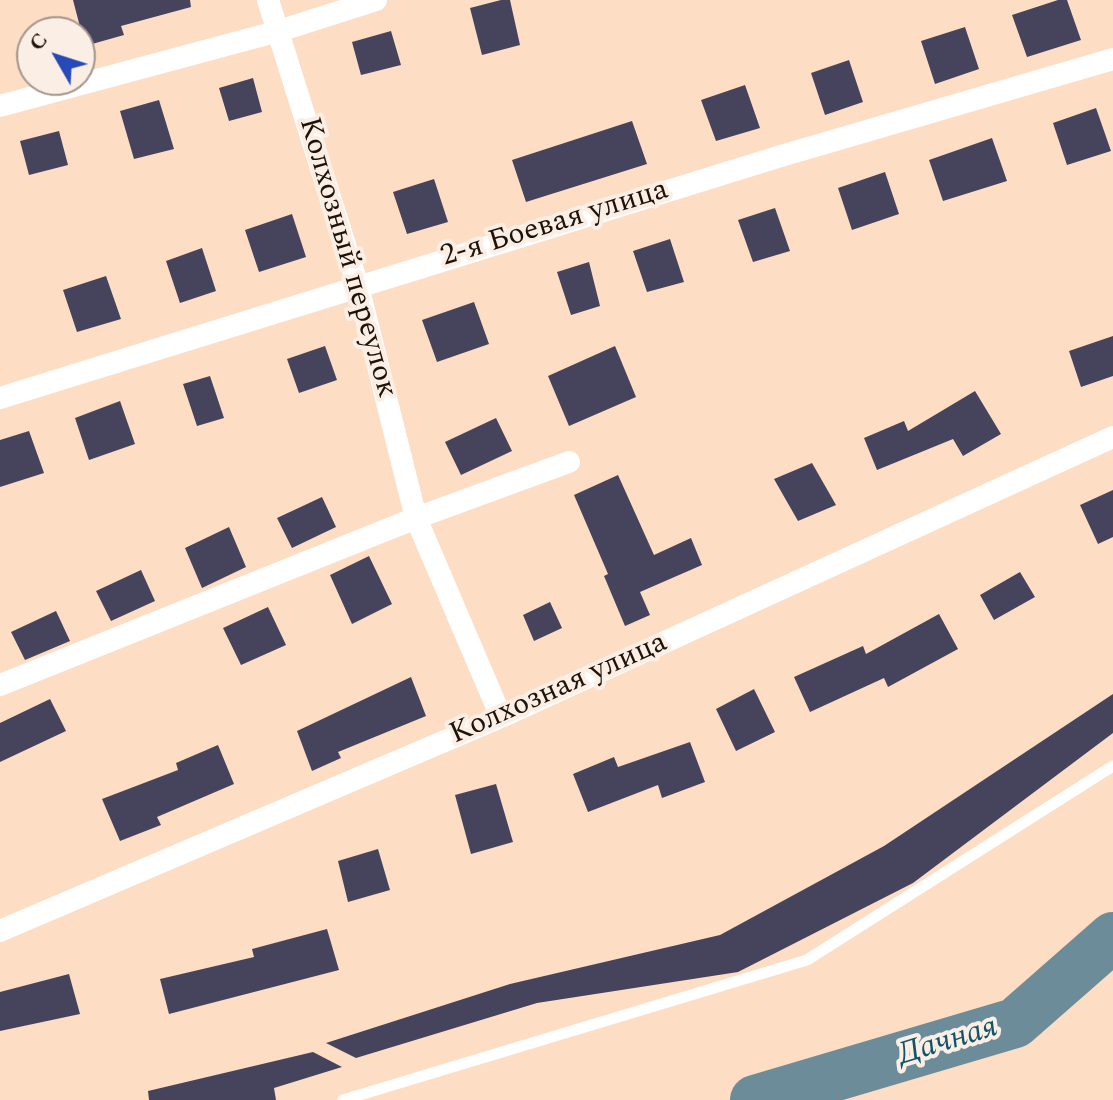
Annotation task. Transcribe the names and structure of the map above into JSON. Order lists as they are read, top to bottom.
{
  "streets": {
    "street": ["2-я Боевая улица", "Колхозный переулок", "Колхозная улица"]
  },
  "crossings": [
    ["2-я Боевая улица", "Колхозный переулок"],
    ["Колхозный переулок", "Колхозная улица"]
  ],
  "water": ["Дачная"],
  "north": "top left"
}
